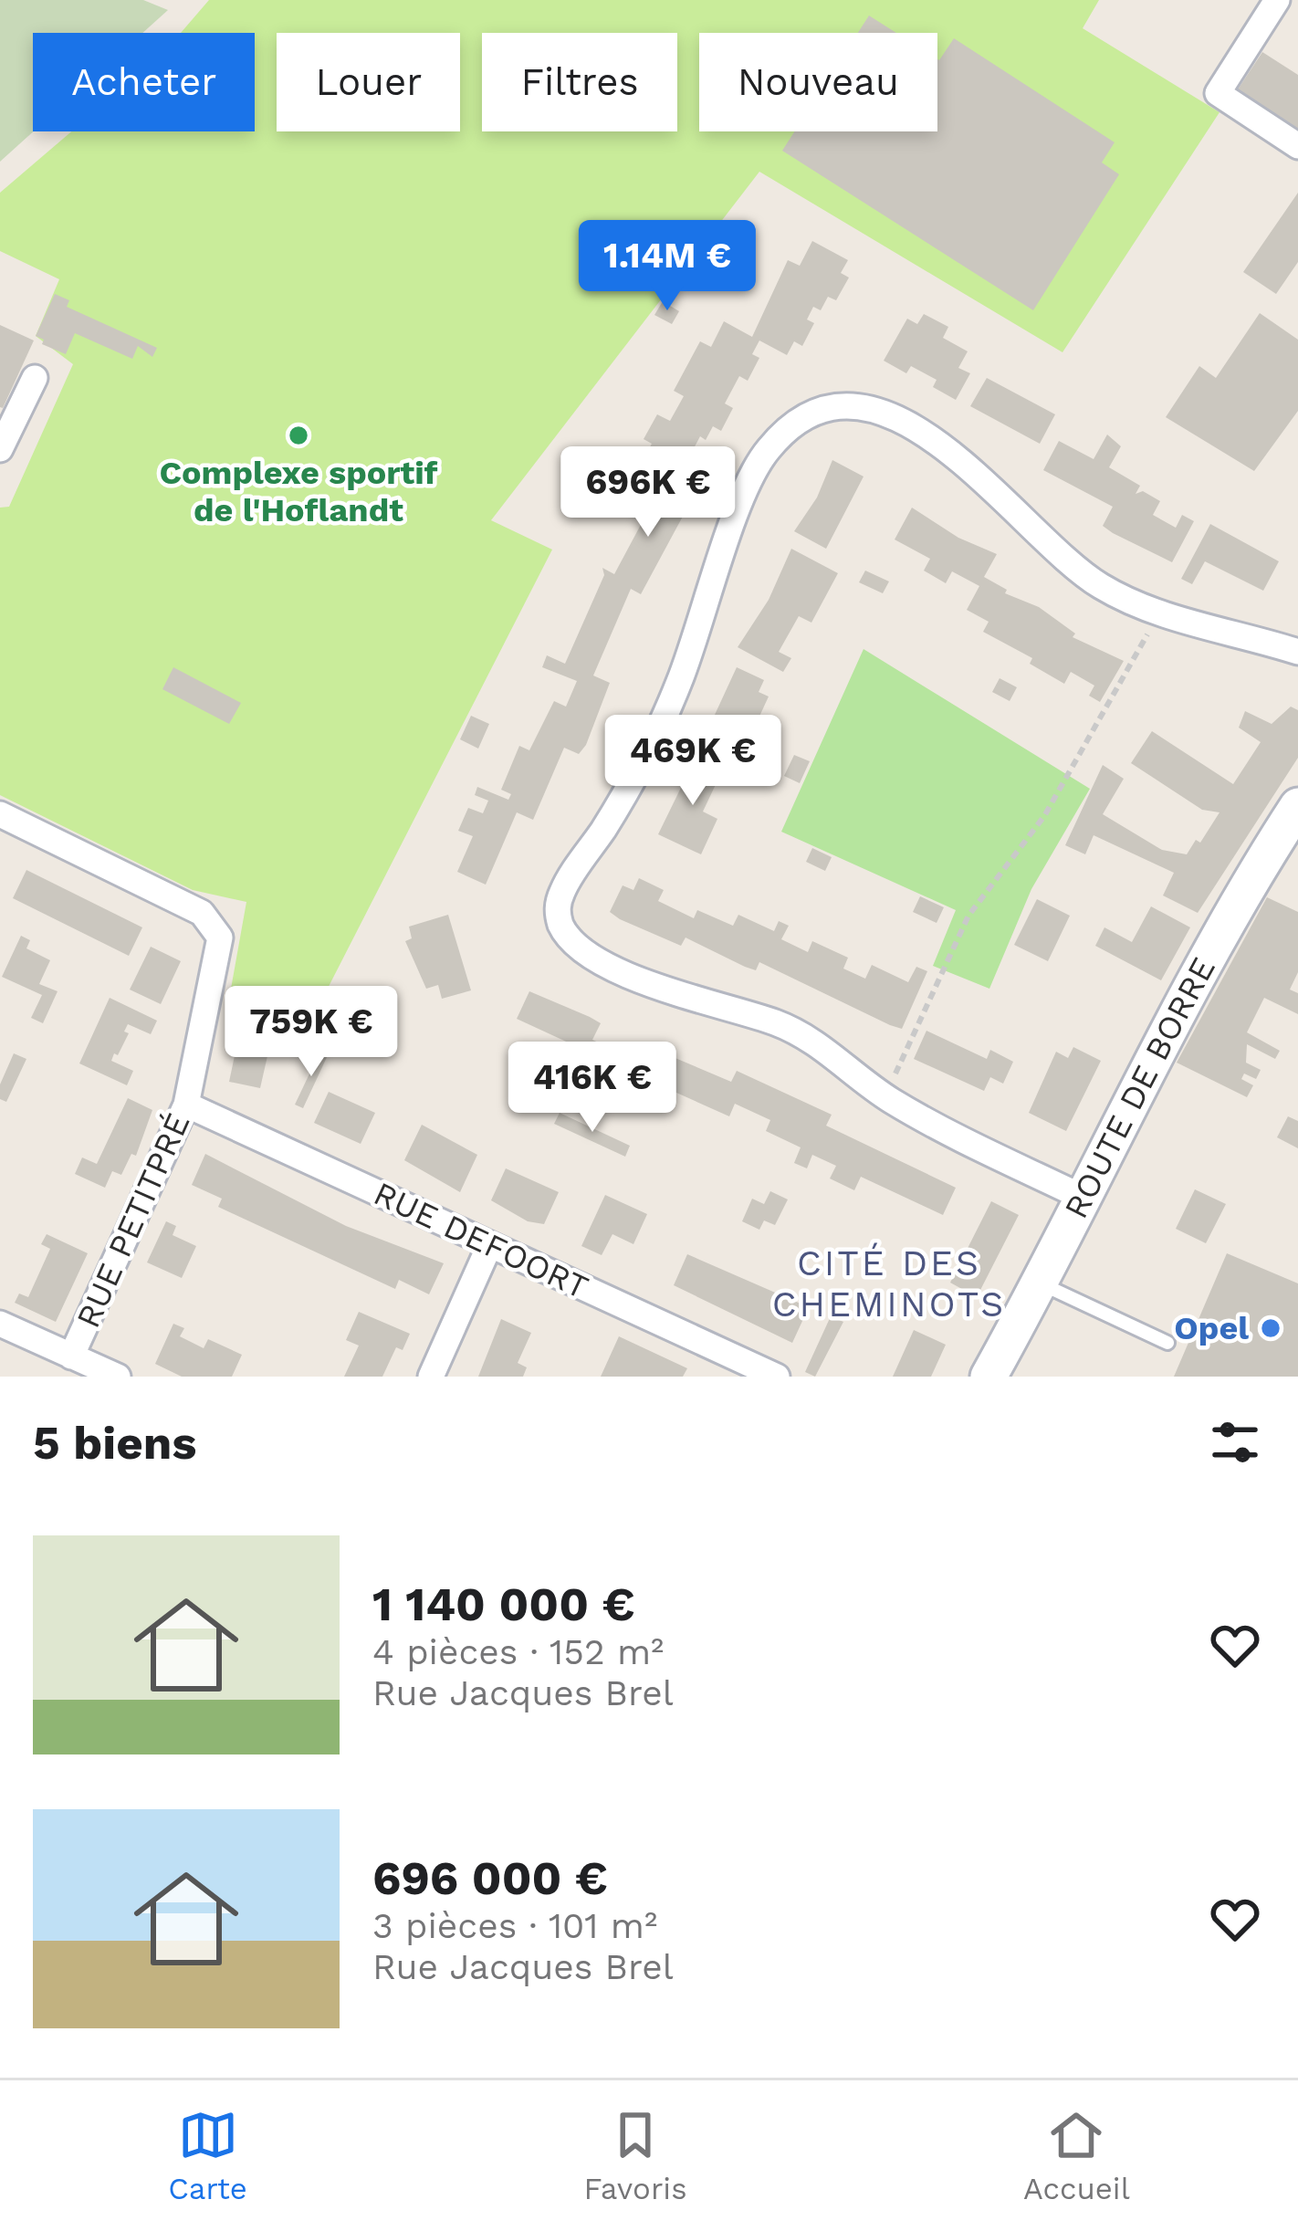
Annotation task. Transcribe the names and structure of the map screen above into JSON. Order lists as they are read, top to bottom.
{
  "streets": {
    "main road": ["ROUTE DE BORRE"],
    "street": ["RUE PETITPRÉ", "RUE DEFOORT"]
  },
  "crossings": [
    ["RUE PETITPRÉ", "RUE DEFOORT"]
  ],
  "districts": ["CITÉ DES CHEMINOTS"],
  "places": ["Complexe sportif de l'Hoflandt", "Opel"],
  "page": {
    "chip": [
      "Acheter",
      "Louer",
      "Filtres",
      "Nouveau"
    ],
    "price": [
      "1.14M €",
      "696K €",
      "469K €",
      "759K €",
      "416K €"
    ],
    "heading": "5 biens",
    "list": [
      {
        "name": "1 140 000 €",
        "note": "4 pièces · 152 m² · Rue Jacques Brel"
      },
      {
        "name": "696 000 €",
        "note": "3 pièces · 101 m² · Rue Jacques Brel"
      }
    ],
    "tabs": ["Carte", "Favoris", "Accueil"]
  }
}
